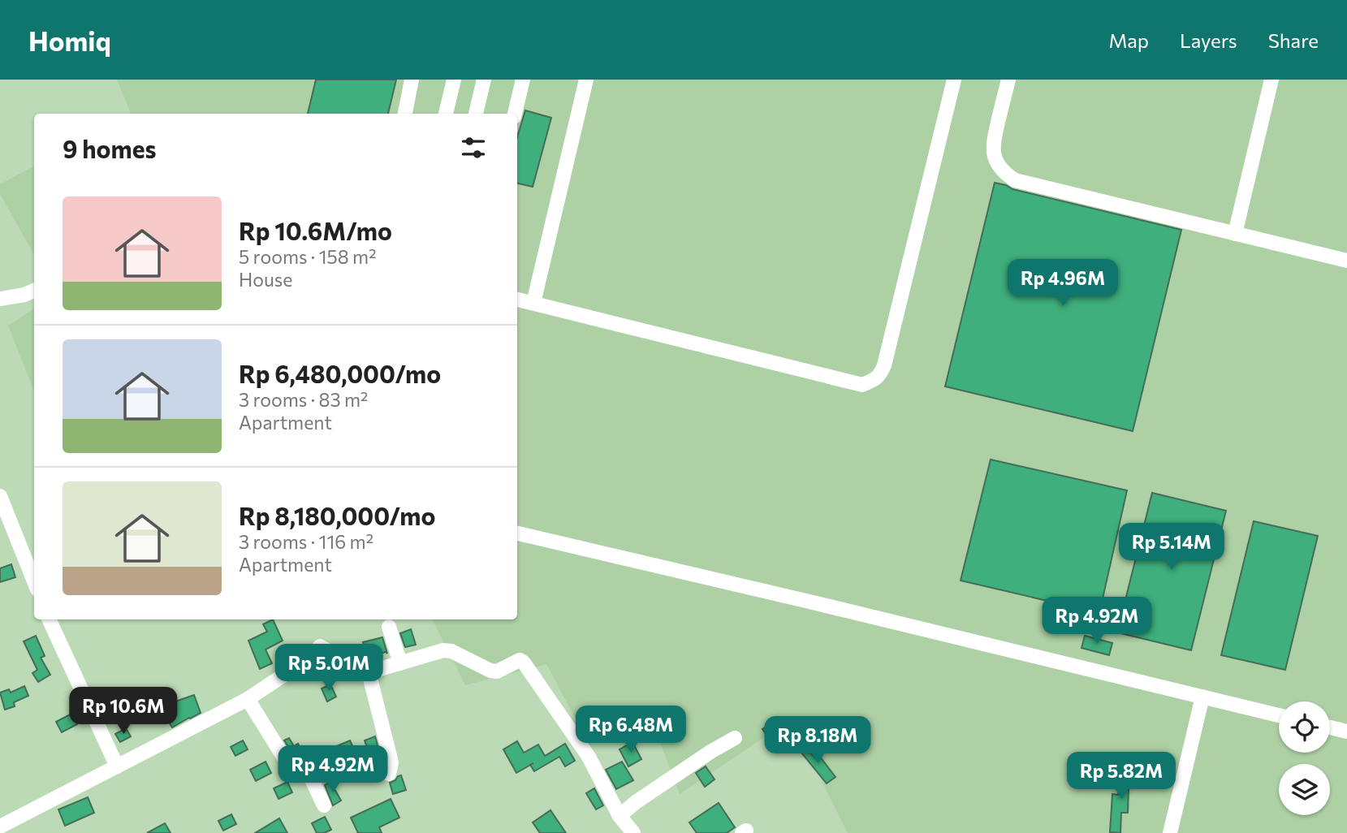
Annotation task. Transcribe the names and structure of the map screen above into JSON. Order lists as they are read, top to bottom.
{
  "page": {
    "header": "Homiq",
    "nav": ["Map", "Layers", "Share"],
    "heading": "9 homes",
    "list": [
      {
        "name": "Rp 10.6M/mo",
        "note": "5 rooms · 158 m² · House"
      },
      {
        "name": "Rp 6,480,000/mo",
        "note": "3 rooms · 83 m² · Apartment"
      },
      {
        "name": "Rp 8,180,000/mo",
        "note": "3 rooms · 116 m² · Apartment"
      }
    ],
    "price": [
      "Rp 4.96M",
      "Rp 5.14M",
      "Rp 4.92M",
      "Rp 5.01M",
      "Rp 10.6M",
      "Rp 6.48M",
      "Rp 8.18M",
      "Rp 4.92M",
      "Rp 5.82M"
    ]
  }
}
